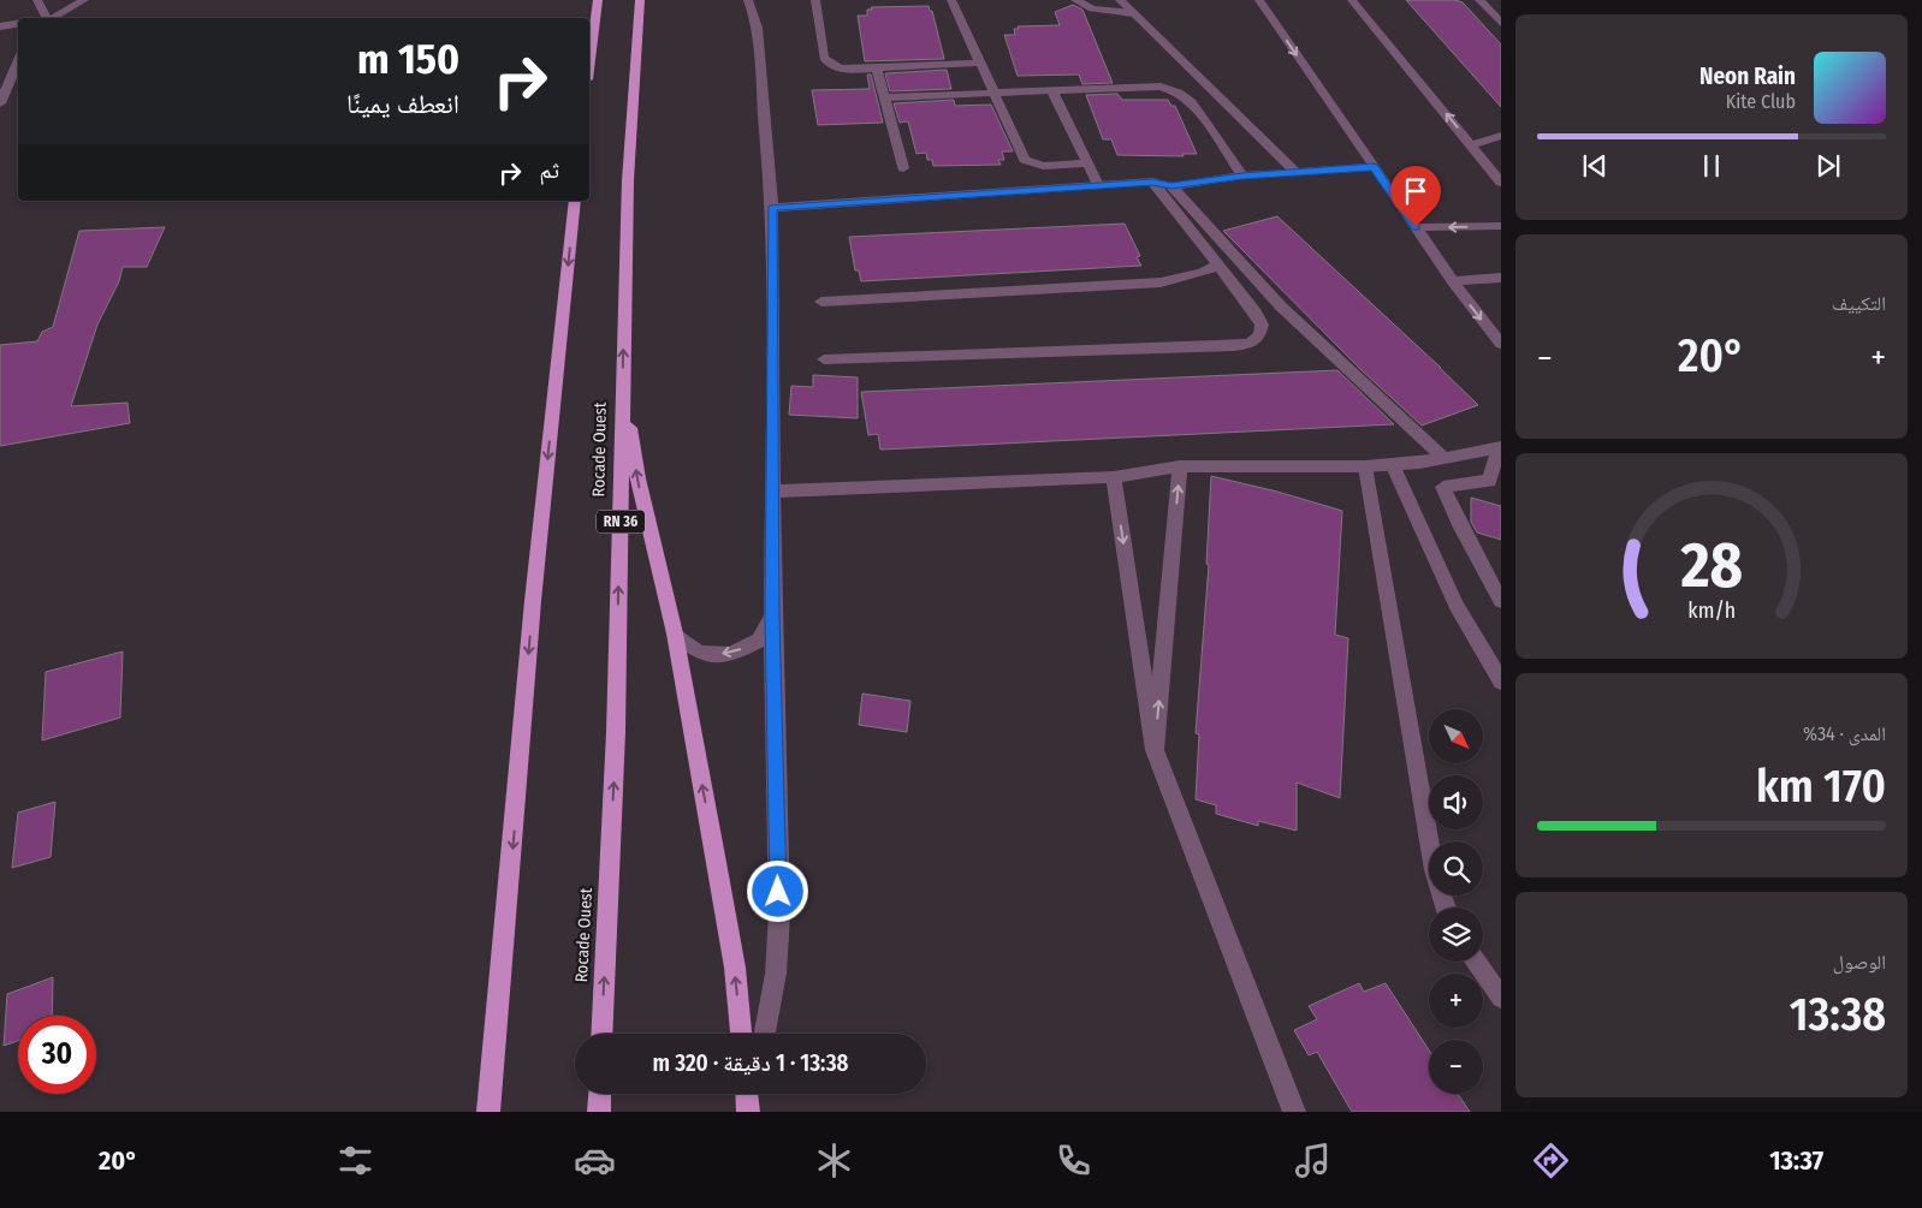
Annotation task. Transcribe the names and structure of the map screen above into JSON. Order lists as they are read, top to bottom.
{
  "streets": {
    "highway": ["Rocade Ouest", "RN 36"]
  },
  "north": "bottom right",
  "page": {
    "turn": ["150 m", "انعطف يمينًا"],
    "song": ["Neon Rain", "Kite Club"],
    "then": "ثم",
    "tile": [
      "التكييف",
      ["المدى · 34%", "170 km"],
      ["الوصول", "13:38"]
    ],
    "heat": ["−", "20°", "+"],
    "map_buttons": ["+", "−"],
    "limit": "30",
    "trip": "13:38 · 1 دقيقة · 320 m",
    "tabs": ["13:37", "20°"],
    "gauge": ["28", "km/h"]
  }
}
